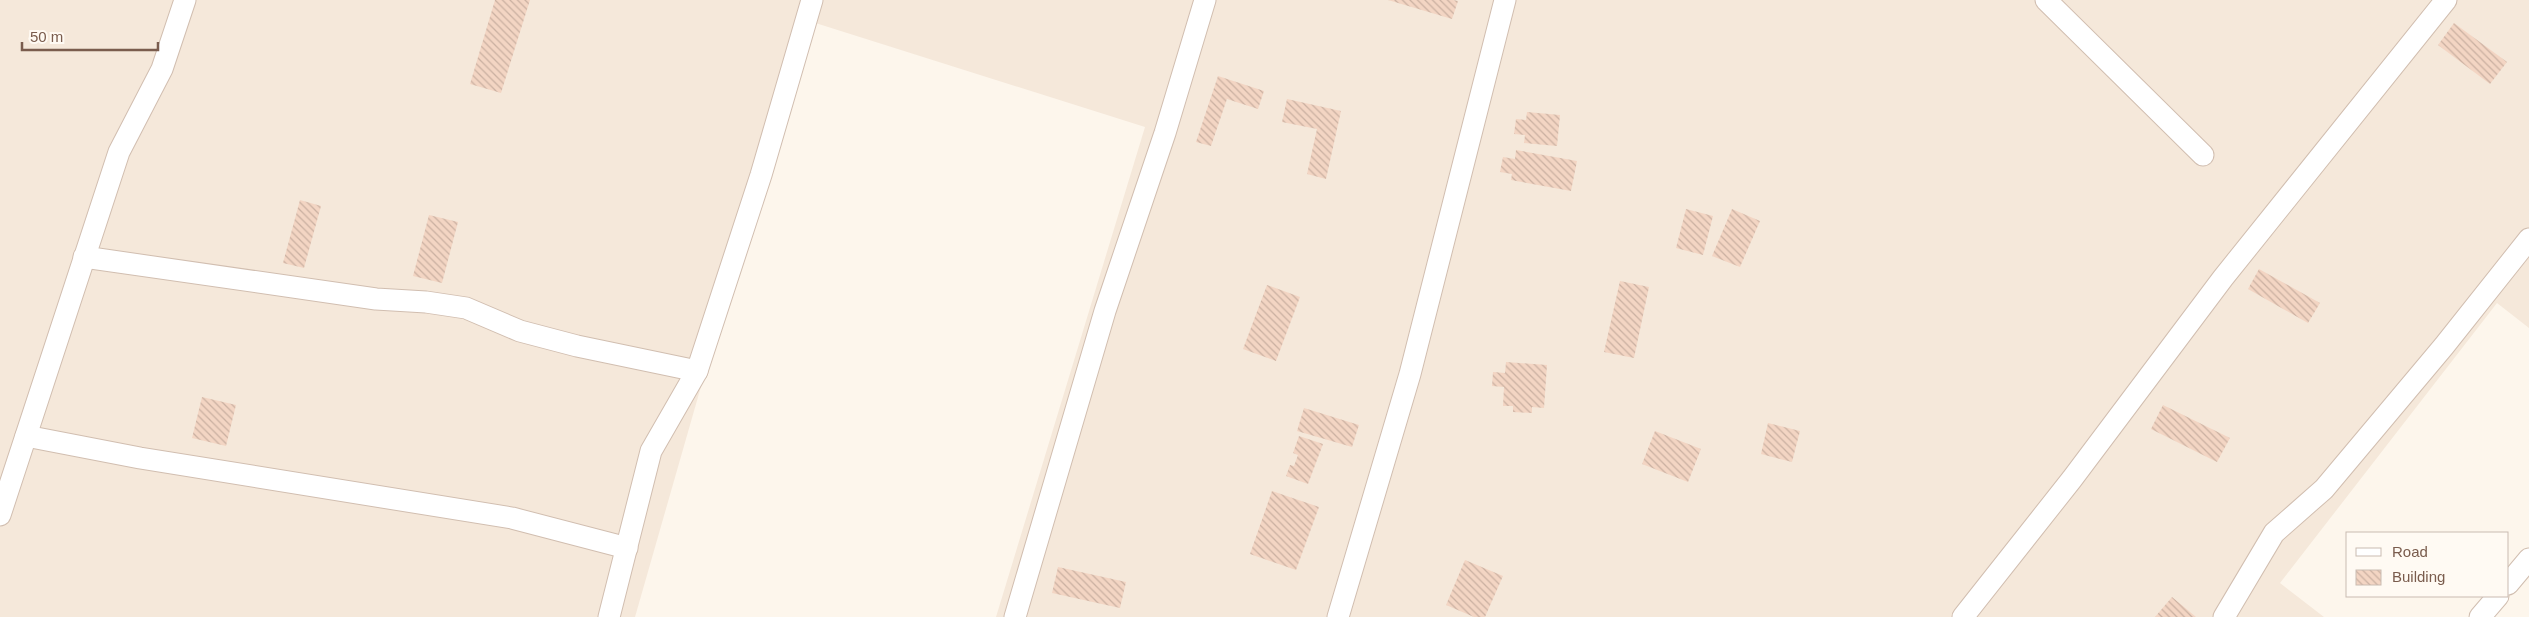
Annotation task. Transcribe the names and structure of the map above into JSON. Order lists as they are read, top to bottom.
{
  "legend": ["Road", "Building"],
  "scale_bar": "50 m"
}
